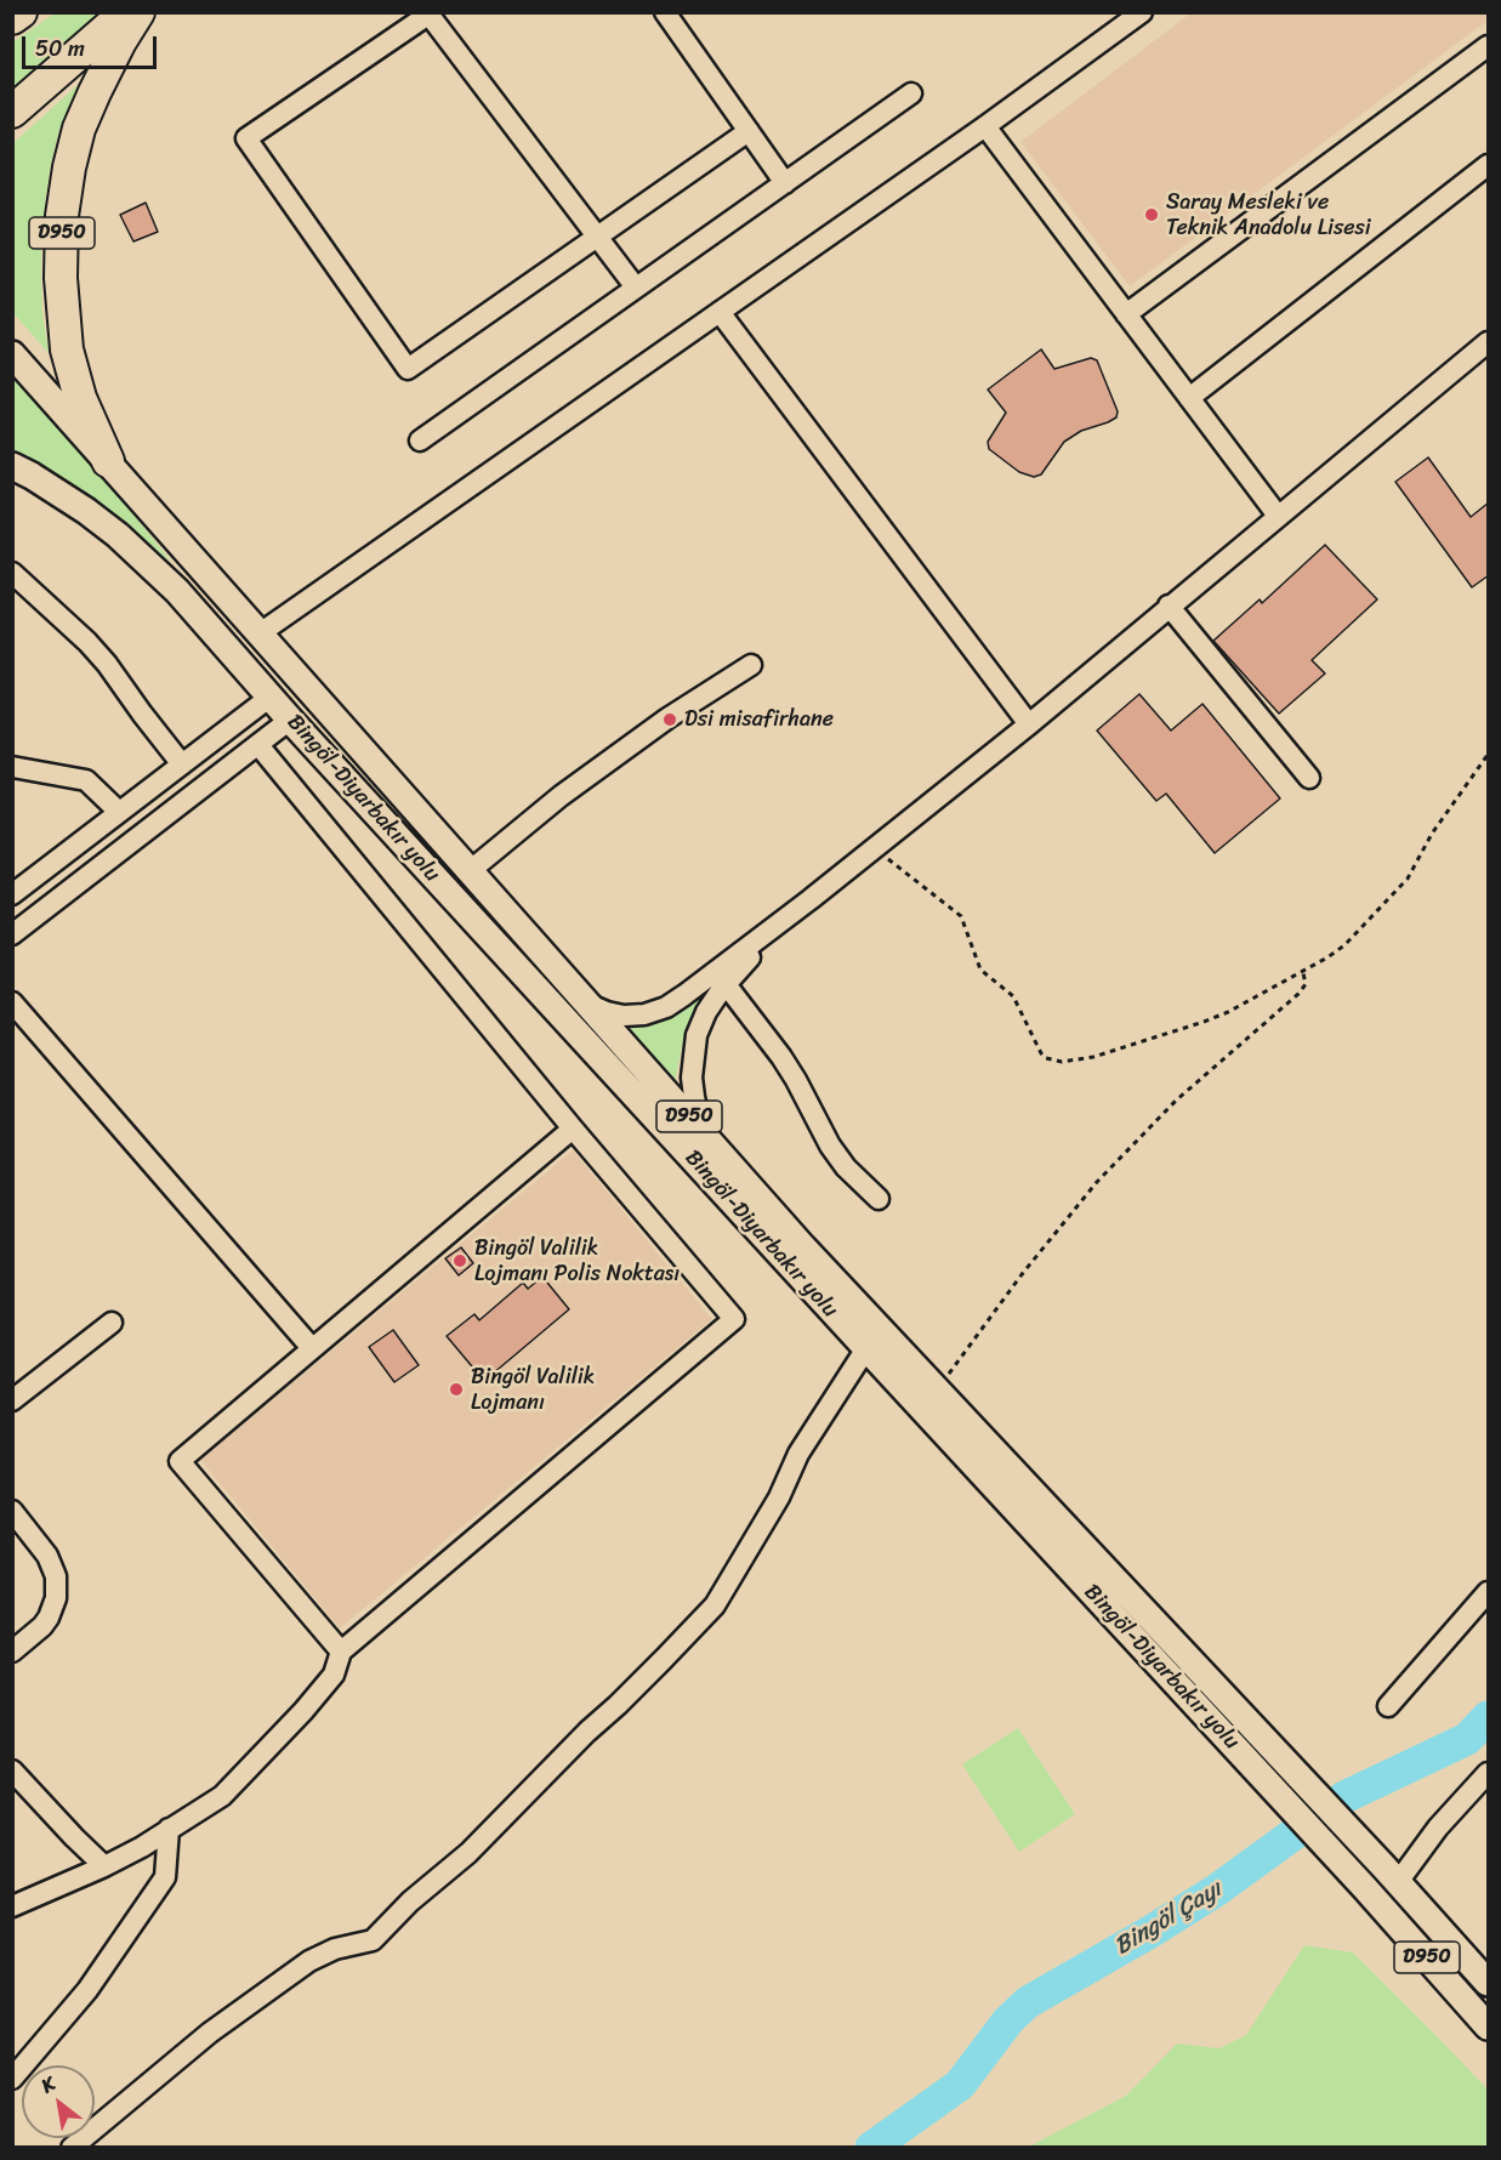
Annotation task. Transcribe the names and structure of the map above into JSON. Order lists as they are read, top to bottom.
{
  "streets": {
    "highway": ["D950"],
    "main road": ["Bingöl-Diyarbakır yolu"]
  },
  "crossings": [
    ["D950", "Bingöl-Diyarbakır yolu"]
  ],
  "water": ["Bingöl Çayı"],
  "places": [
    "Saray Mesleki ve Teknik Anadolu Lisesi",
    "Dsi misafirhane",
    "Bingöl Valilik Lojmanı Polis Noktası",
    "Bingöl Valilik Lojmanı"
  ],
  "scale_bar": "50 m",
  "north": "top left"
}
